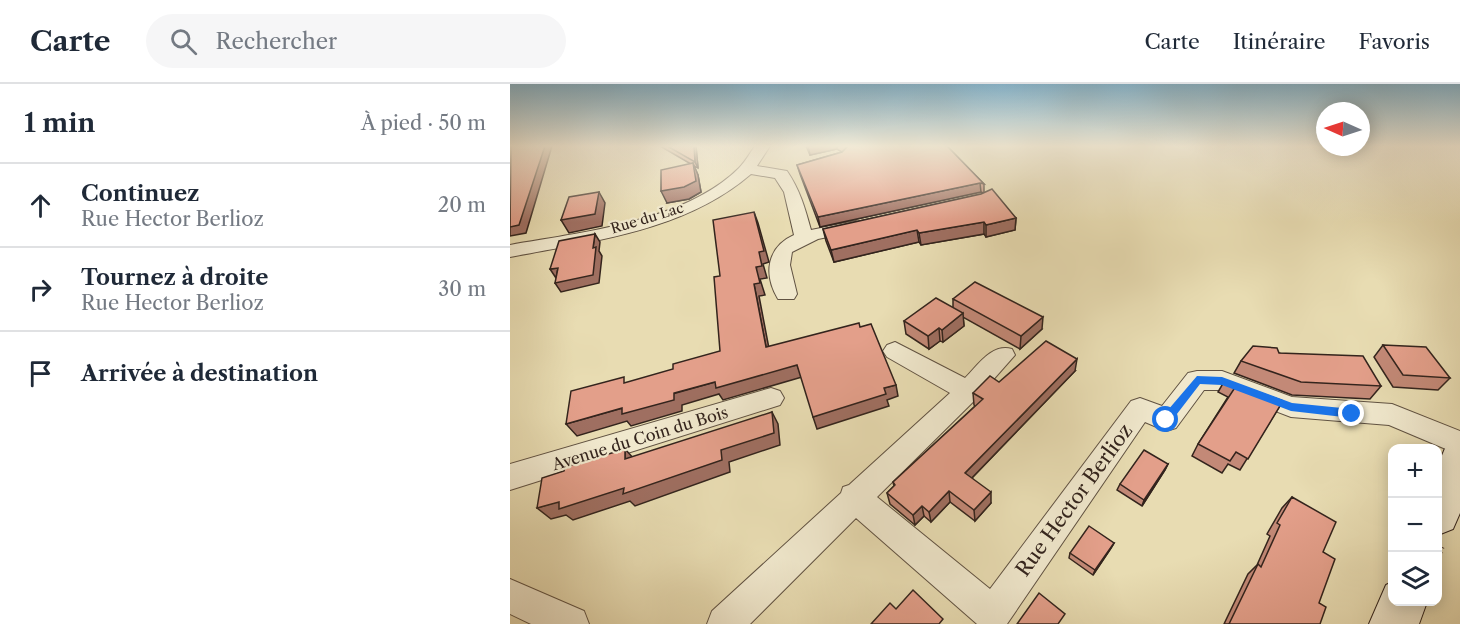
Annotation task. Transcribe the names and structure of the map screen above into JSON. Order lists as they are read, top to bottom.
{
  "streets": {
    "street": ["Rue du Lac", "Avenue du Coin du Bois", "Rue Hector Berlioz"]
  },
  "north": "left",
  "page": {
    "header": "Carte",
    "search": "Rechercher",
    "nav": ["Carte", "Itinéraire", "Favoris"],
    "heading": ["1 min", "À pied · 50 m"],
    "list": [
      ["Continuez", "Rue Hector Berlioz", "20 m"],
      ["Tournez à droite", "Rue Hector Berlioz", "30 m"],
      "Arrivée à destination"
    ],
    "map_buttons": ["+", "−"]
  }
}
